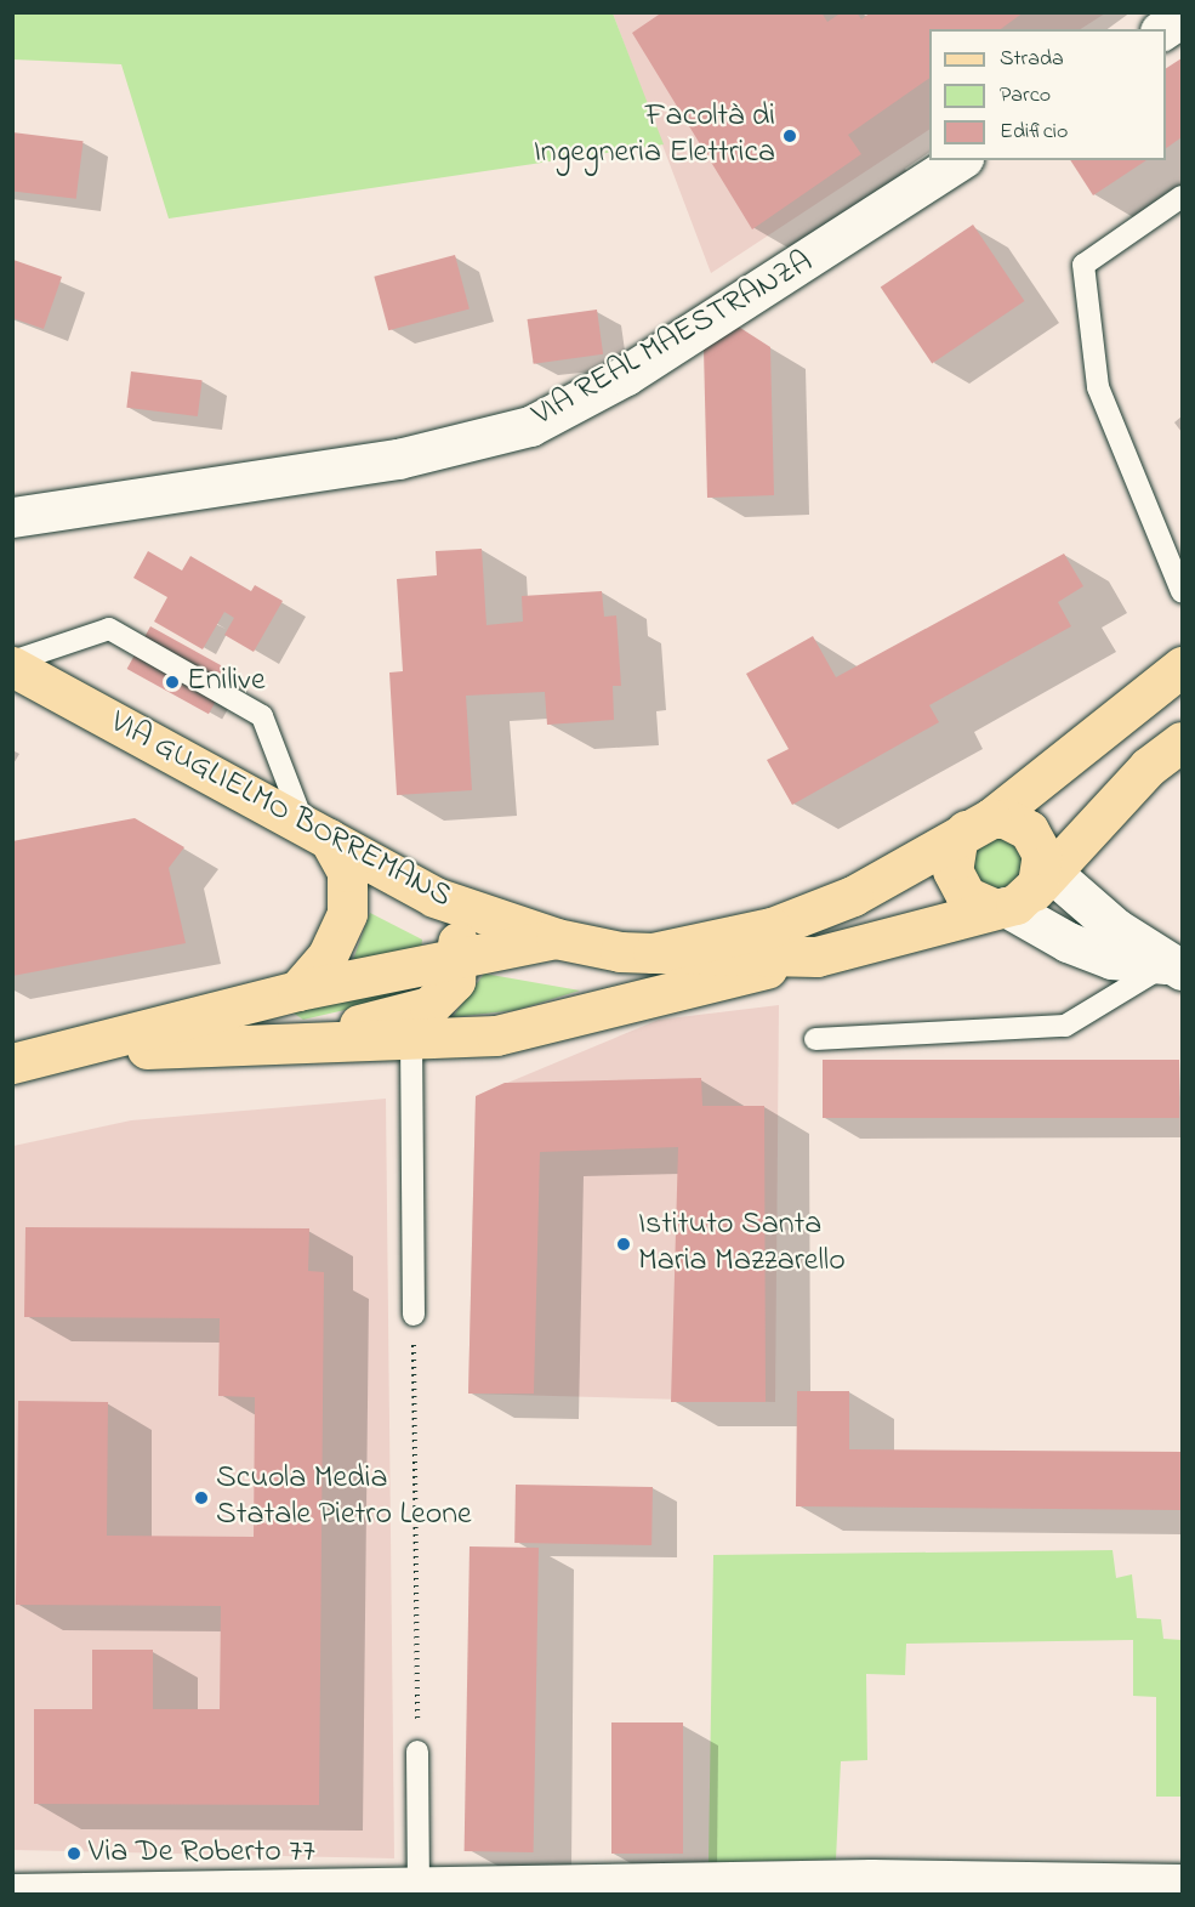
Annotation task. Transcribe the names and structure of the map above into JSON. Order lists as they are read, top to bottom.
{
  "streets": {
    "main road": ["VIA GUGLIELMO BORREMANS"],
    "street": ["VIA REAL MAESTRANZA"]
  },
  "places": [
    "Facoltà di Ingegneria Elettrica",
    "Enilive",
    "Istituto Santa Maria Mazzarello",
    "Scuola Media Statale Pietro Leone",
    "Via De Roberto 77"
  ],
  "legend": ["Strada", "Parco", "Edificio"]
}
